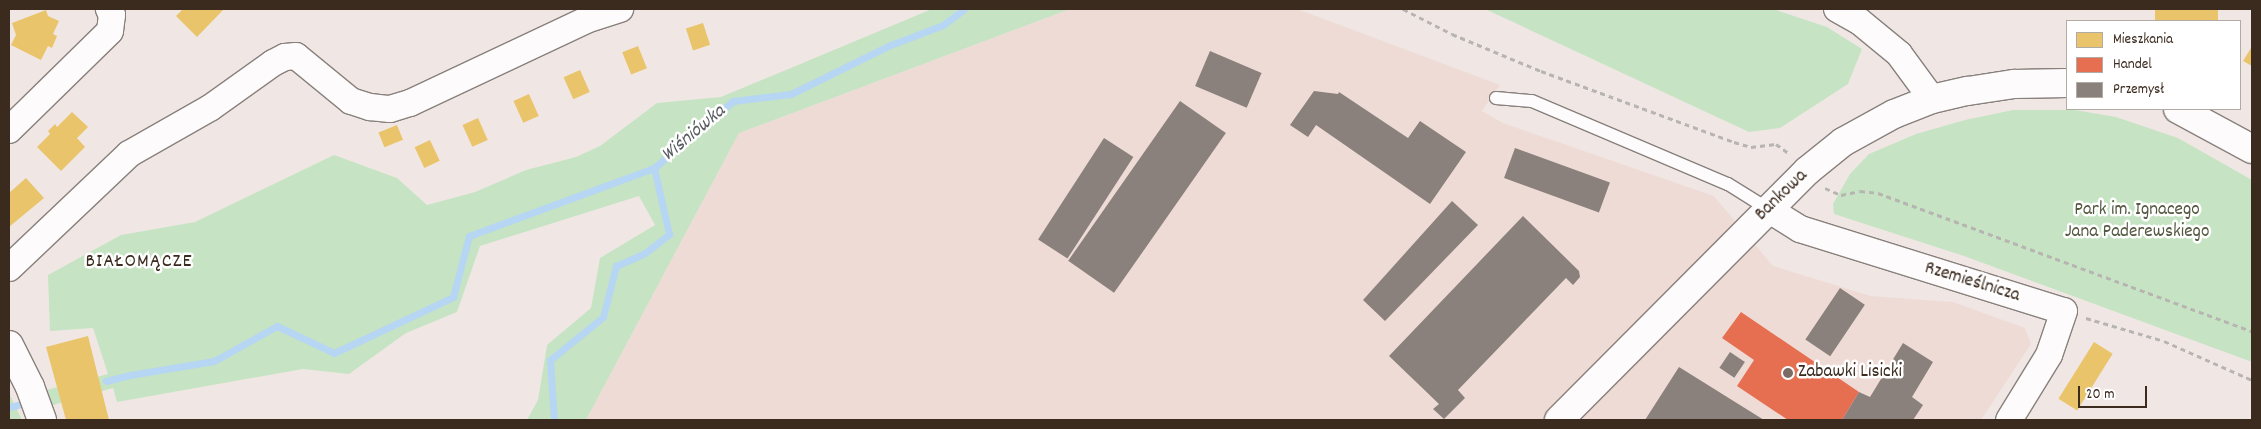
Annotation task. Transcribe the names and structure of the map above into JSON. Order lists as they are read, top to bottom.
{
  "streets": {
    "street": ["Bankowa", "Rzemieślnicza"]
  },
  "crossings": [
    ["Bankowa", "Rzemieślnicza"]
  ],
  "districts": ["BIAŁOMĄCZE"],
  "water": ["Wiśniówka"],
  "parks": ["Park im. Ignacego Jana Paderewskiego"],
  "places": ["Zabawki Lisicki"],
  "legend": ["Mieszkania", "Handel", "Przemysł"],
  "scale_bar": "20 m"
}
